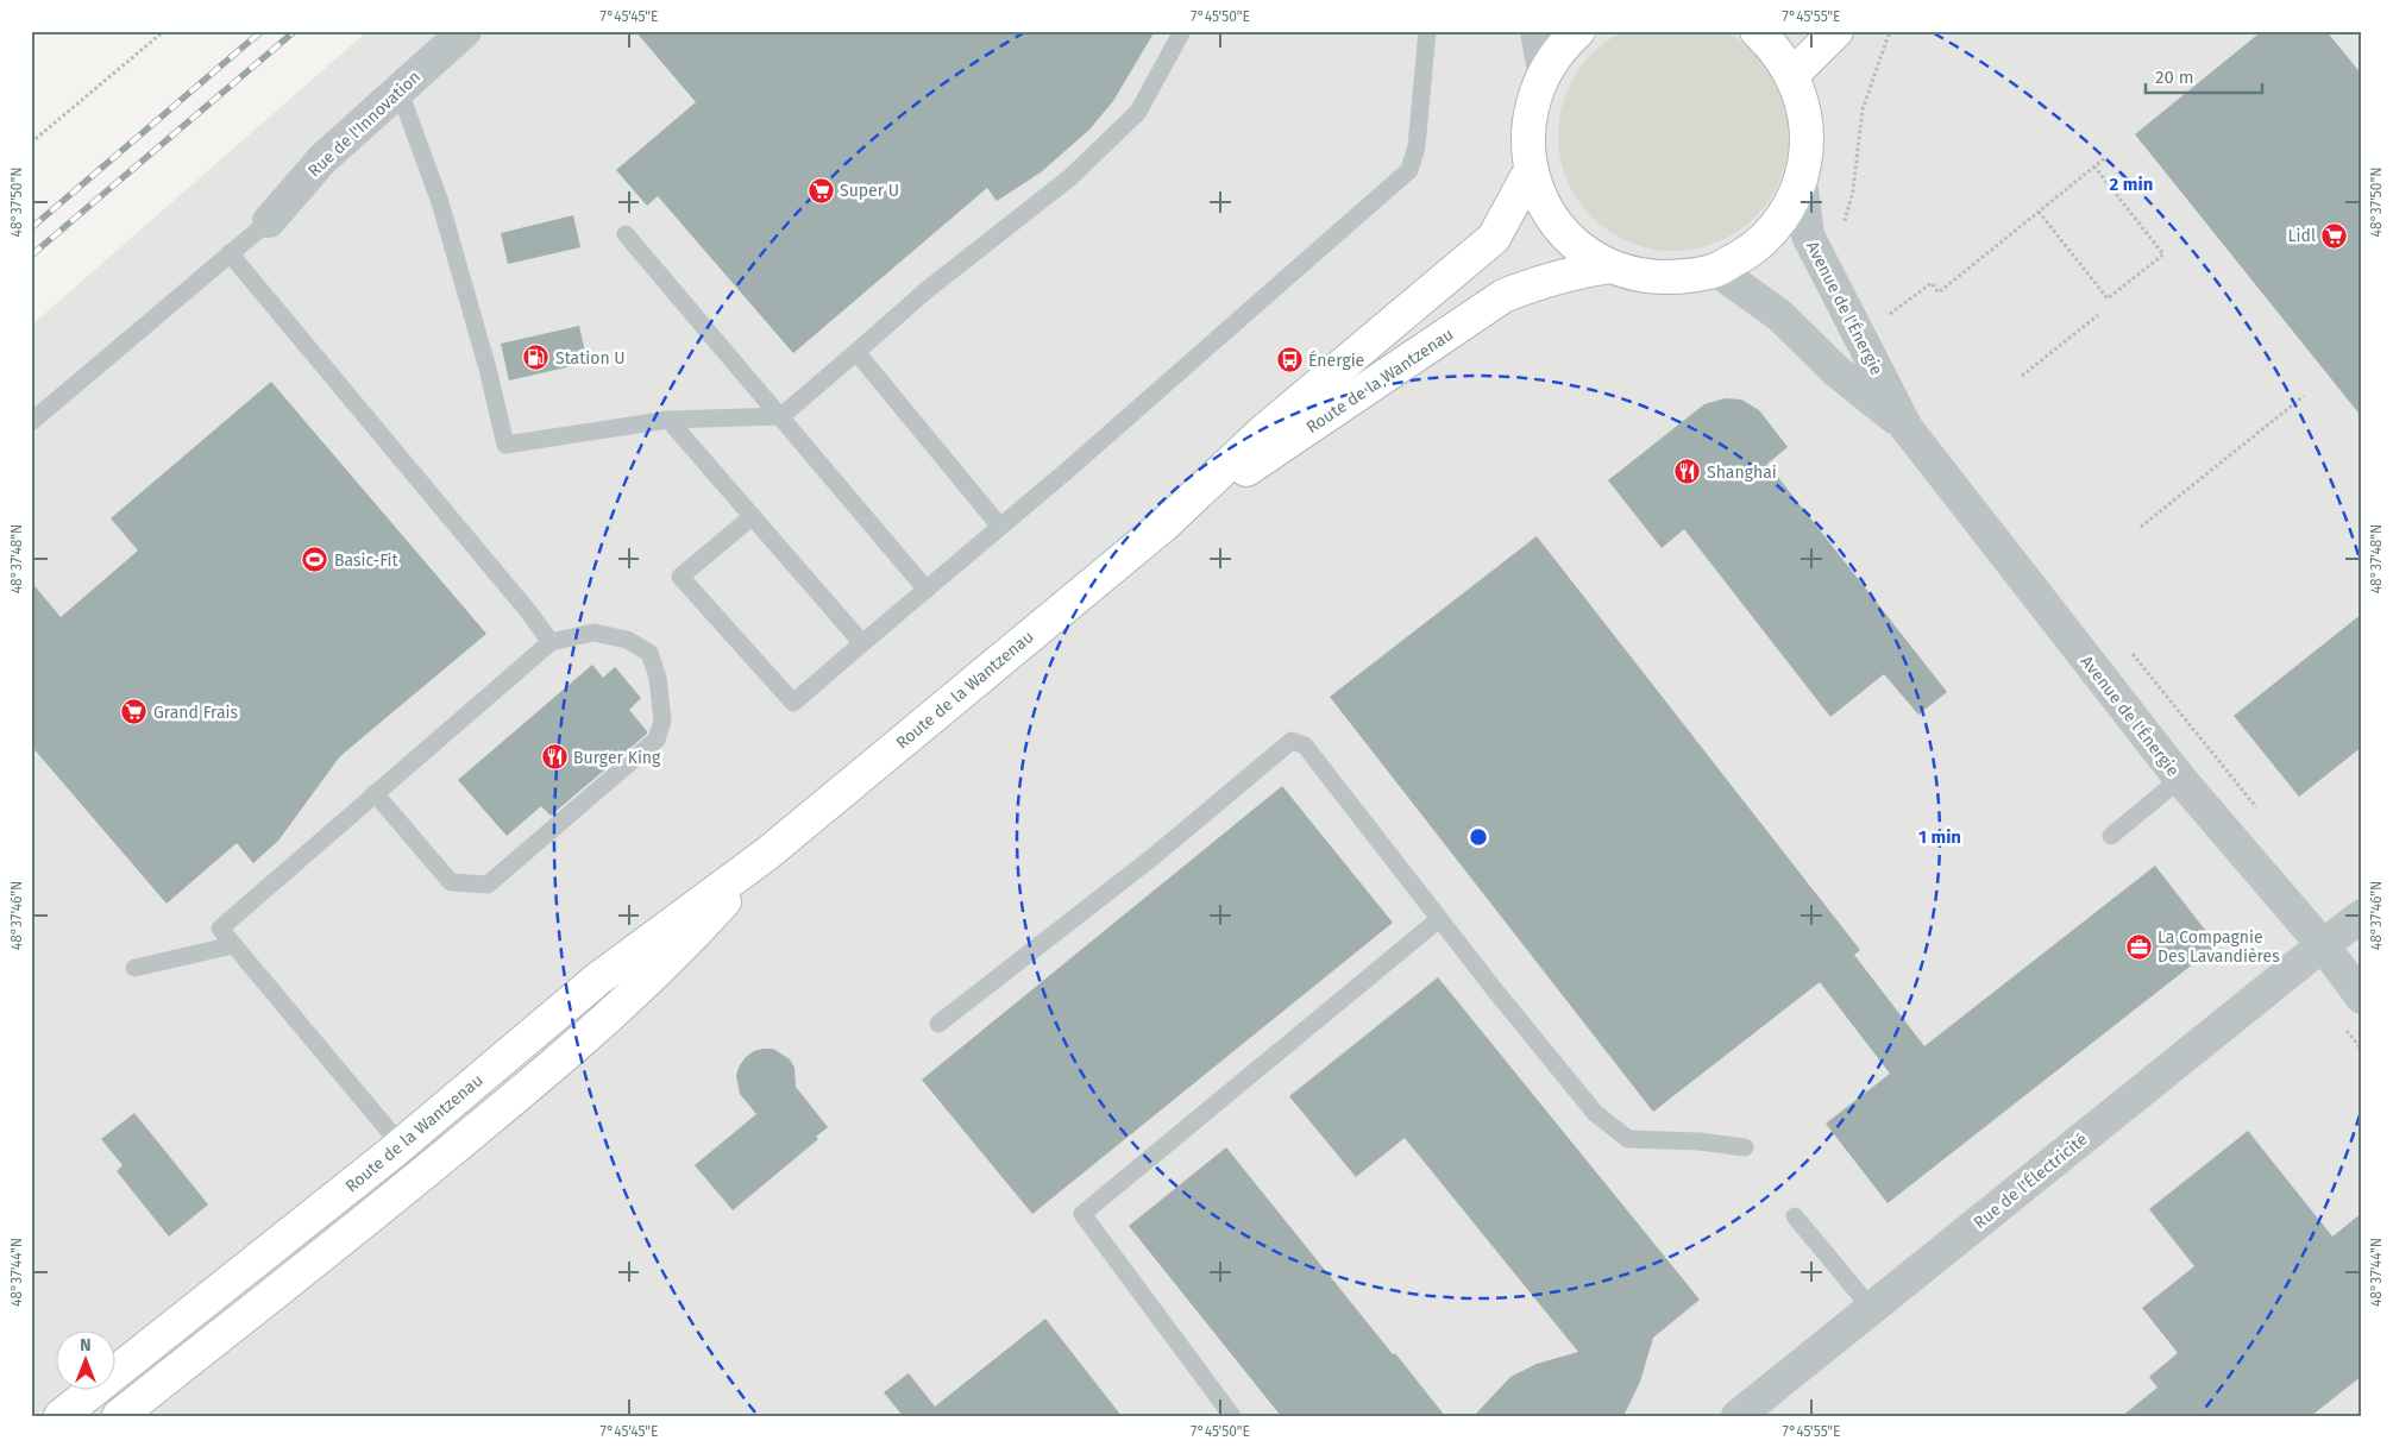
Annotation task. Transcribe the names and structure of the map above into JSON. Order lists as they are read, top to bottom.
{
  "streets": {
    "main road": ["Route de la Wantzenau"],
    "street": ["Rue de l'Innovation", "Avenue de l'Énergie", "Rue de l'Électricité"]
  },
  "crossings": [
    ["Avenue de l'Énergie", "Rue de l'Électricité"]
  ],
  "places": {
    "supermarket": ["Super U", "Lidl", "Grand Frais"],
    "fuel station": ["Station U"],
    "bus stop": ["Énergie"],
    "restaurant": ["Shanghai", "Burger King"],
    "sports": ["Basic-Fit"],
    "office": ["La Compagnie Des Lavandières"]
  },
  "scale_bar": "20 m",
  "north": "top",
  "coordinates": [
    "7°45'45\"E",
    "7°45'50\"E",
    "7°45'55\"E",
    "48°37'50\"N",
    "48°37'48\"N",
    "48°37'46\"N",
    "48°37'44\"N"
  ],
  "rings": ["2 min", "1 min"]
}
